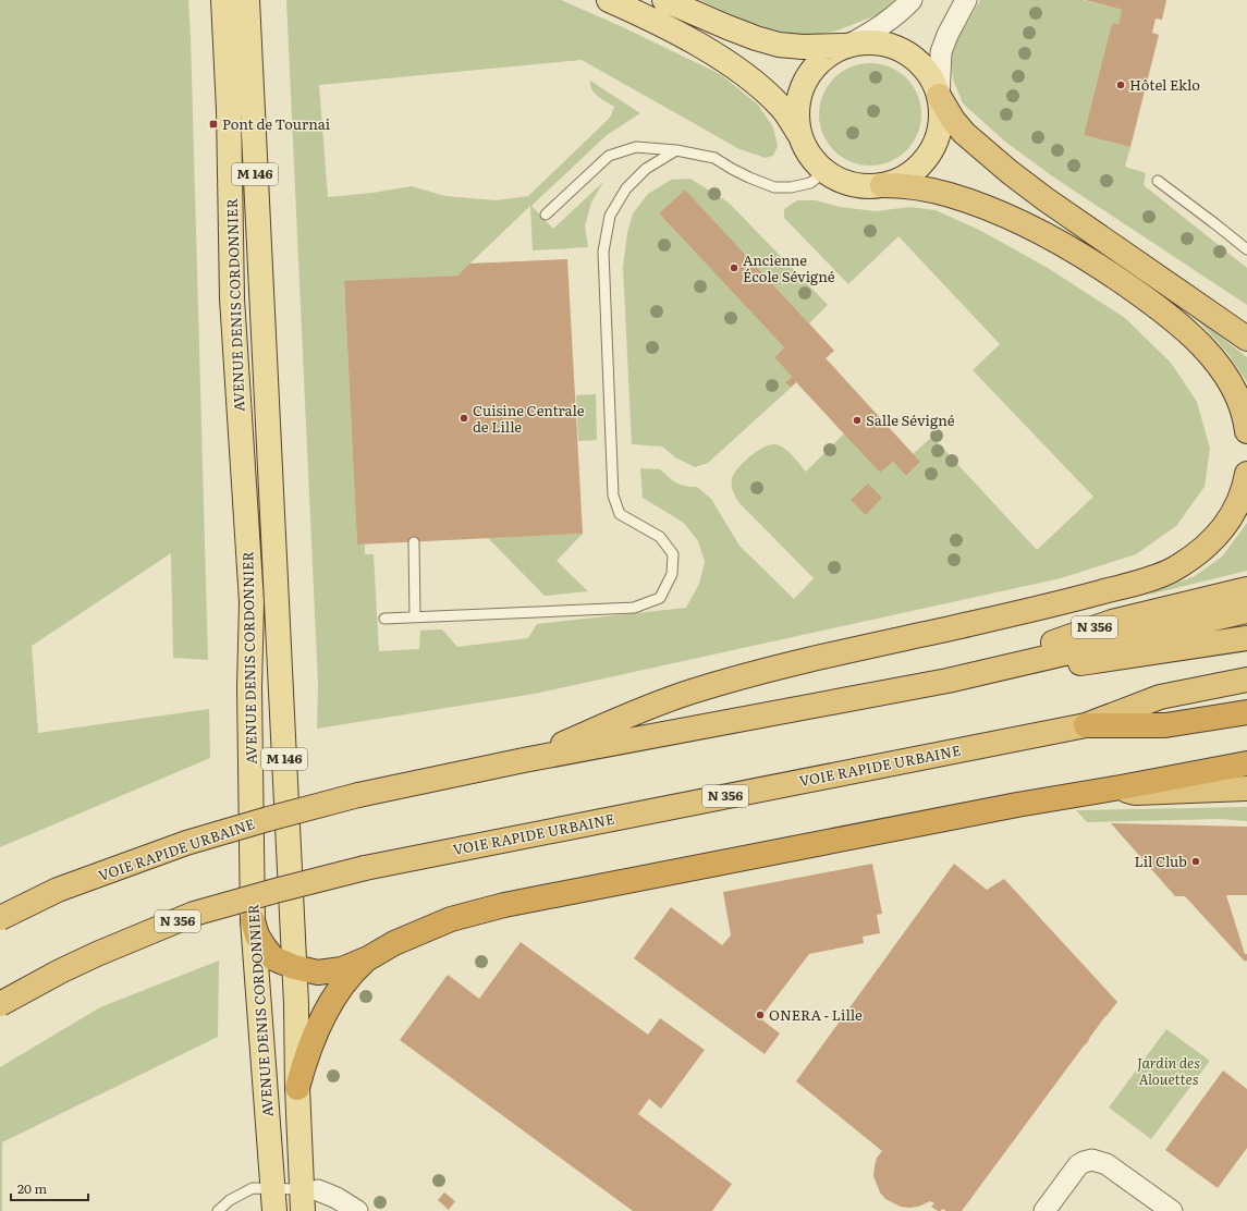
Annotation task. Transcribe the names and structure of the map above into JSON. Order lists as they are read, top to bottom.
{
  "streets": {
    "highway": ["N 356", "VOIE RAPIDE URBAINE"],
    "main road": ["M 146", "AVENUE DENIS CORDONNIER"]
  },
  "crossings": [
    ["N 356", "VOIE RAPIDE URBAINE"]
  ],
  "parks": ["Jardin des Alouettes"],
  "places": {
    "other": [
      "Hôtel Eklo",
      "Ancienne École Sévigné",
      "Cuisine Centrale de Lille",
      "Salle Sévigné",
      "Lil Club",
      "ONERA - Lille"
    ],
    "transit": ["Pont de Tournai"]
  },
  "scale_bar": "20 m"
}
